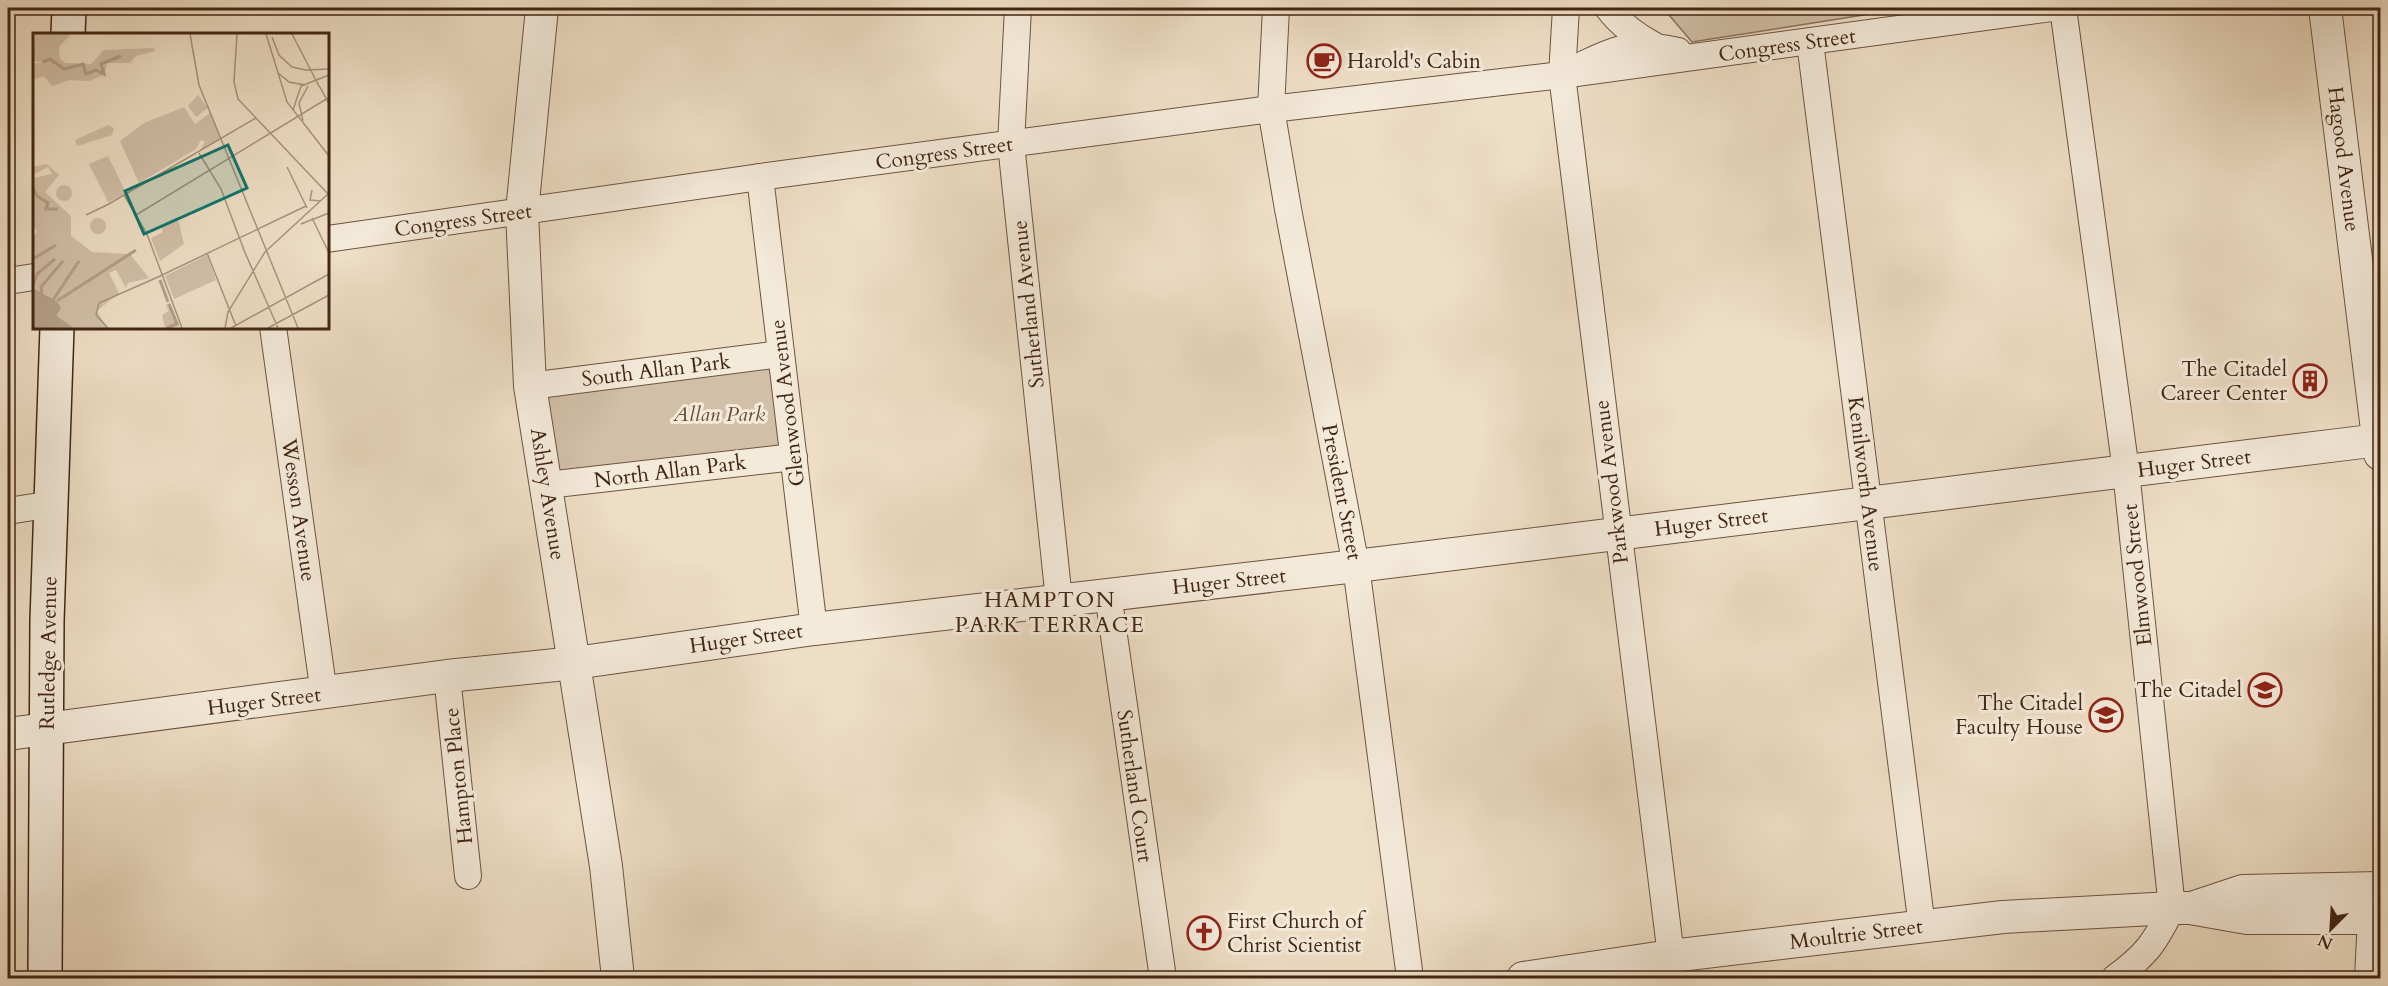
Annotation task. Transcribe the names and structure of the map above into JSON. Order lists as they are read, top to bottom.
{
  "streets": {
    "main road": ["Rutledge Avenue"],
    "street": [
      "Congress Street",
      "Hagood Avenue",
      "Sutherland Avenue",
      "South Allan Park",
      "Glenwood Avenue",
      "Huger Street",
      "North Allan Park",
      "Parkwood Avenue",
      "Kenilworth Avenue",
      "President Street",
      "Ashley Avenue",
      "Wesson Avenue",
      "Elmwood Street",
      "Hampton Place",
      "Sutherland Court",
      "Moultrie Street"
    ]
  },
  "crossings": [
    ["Congress Street", "Sutherland Avenue"],
    ["Congress Street", "Glenwood Avenue"],
    ["Congress Street", "Parkwood Avenue"],
    ["Congress Street", "Kenilworth Avenue"],
    ["Congress Street", "President Street"],
    ["Congress Street", "Ashley Avenue"],
    ["Hagood Avenue", "Huger Street"],
    ["Sutherland Avenue", "Huger Street"],
    ["South Allan Park", "Glenwood Avenue"],
    ["South Allan Park", "Ashley Avenue"],
    ["Glenwood Avenue", "Huger Street"],
    ["Glenwood Avenue", "North Allan Park"],
    ["Huger Street", "Parkwood Avenue"],
    ["Huger Street", "Kenilworth Avenue"],
    ["Huger Street", "President Street"],
    ["Huger Street", "Ashley Avenue"],
    ["Huger Street", "Wesson Avenue"],
    ["Huger Street", "Elmwood Street"],
    ["Huger Street", "Rutledge Avenue"],
    ["Huger Street", "Hampton Place"],
    ["Huger Street", "Sutherland Court"],
    ["North Allan Park", "Ashley Avenue"],
    ["Parkwood Avenue", "Moultrie Street"],
    ["Kenilworth Avenue", "Moultrie Street"],
    ["Elmwood Street", "Moultrie Street"]
  ],
  "districts": ["HAMPTON PARK TERRACE"],
  "parks": ["Allan Park"],
  "places": {
    "cafe": ["Harold's Cabin"],
    "building": ["The Citadel Career Center"],
    "school or university": ["The Citadel", "The Citadel Faculty House"],
    "church": ["First Church of Christ Scientist"]
  },
  "north": "bottom left"
}
